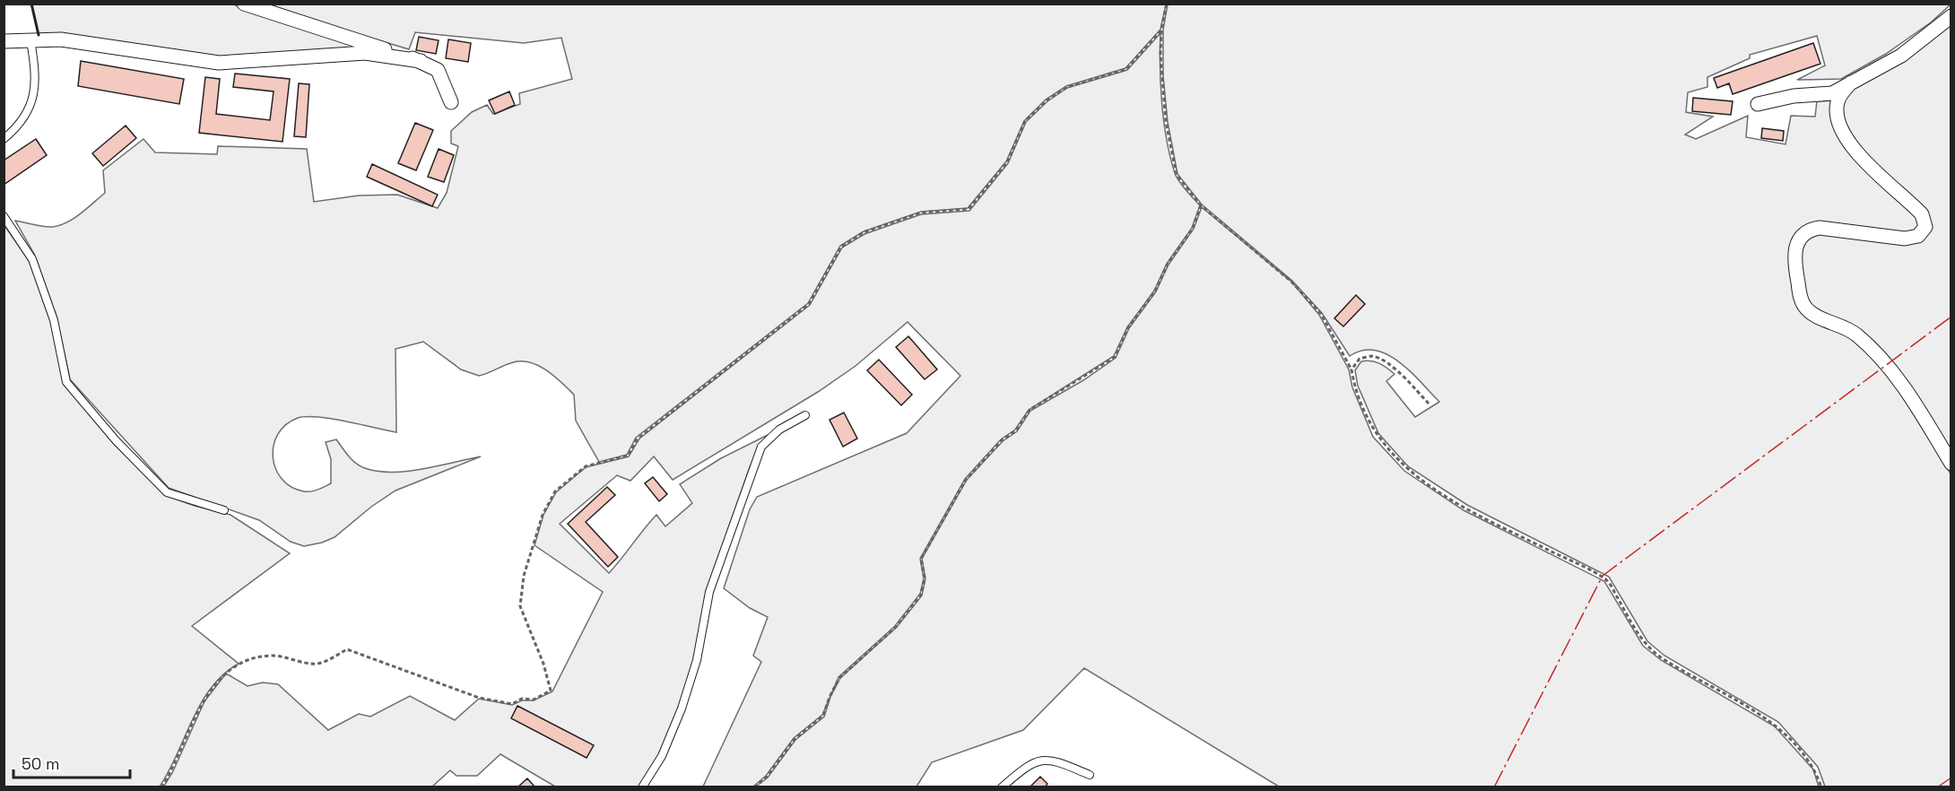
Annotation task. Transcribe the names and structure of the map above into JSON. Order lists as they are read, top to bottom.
{
  "scale_bar": "50 m"
}
